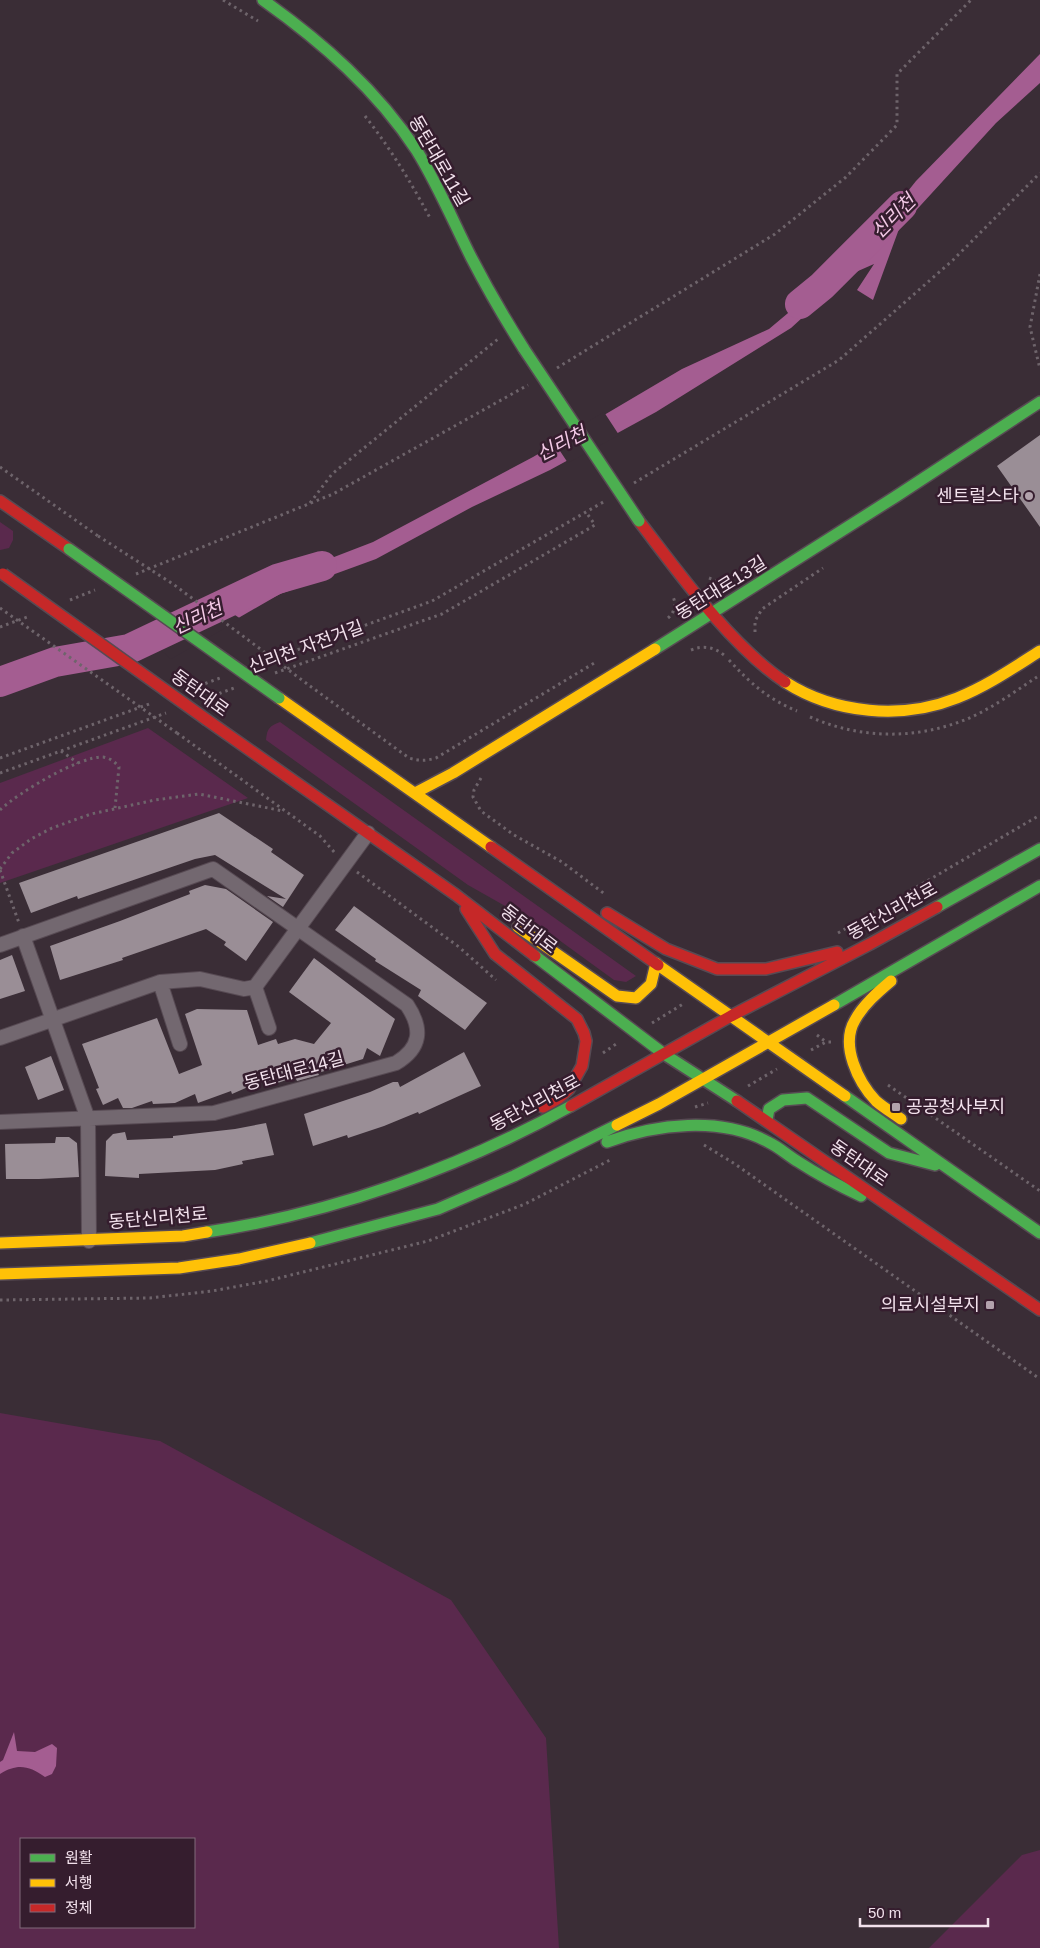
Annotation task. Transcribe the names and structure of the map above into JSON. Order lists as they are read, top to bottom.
{
  "streets": {
    "main road": [
      "동탄대로11길",
      "동탄대로13길",
      "동탄대로",
      "동탄신리천로"
    ],
    "street": ["동탄대로14길"],
    "path": ["신리천 자전거길"]
  },
  "crossings": [
    ["동탄대로11길", "동탄대로13길"],
    ["동탄대로", "동탄신리천로"]
  ],
  "water": ["신리천"],
  "places": {
    "other": ["센트럴스타"],
    "transit": ["공공청사부지", "의료시설부지"]
  },
  "legend": ["원활", "서행", "정체"],
  "scale_bar": "50 m"
}
